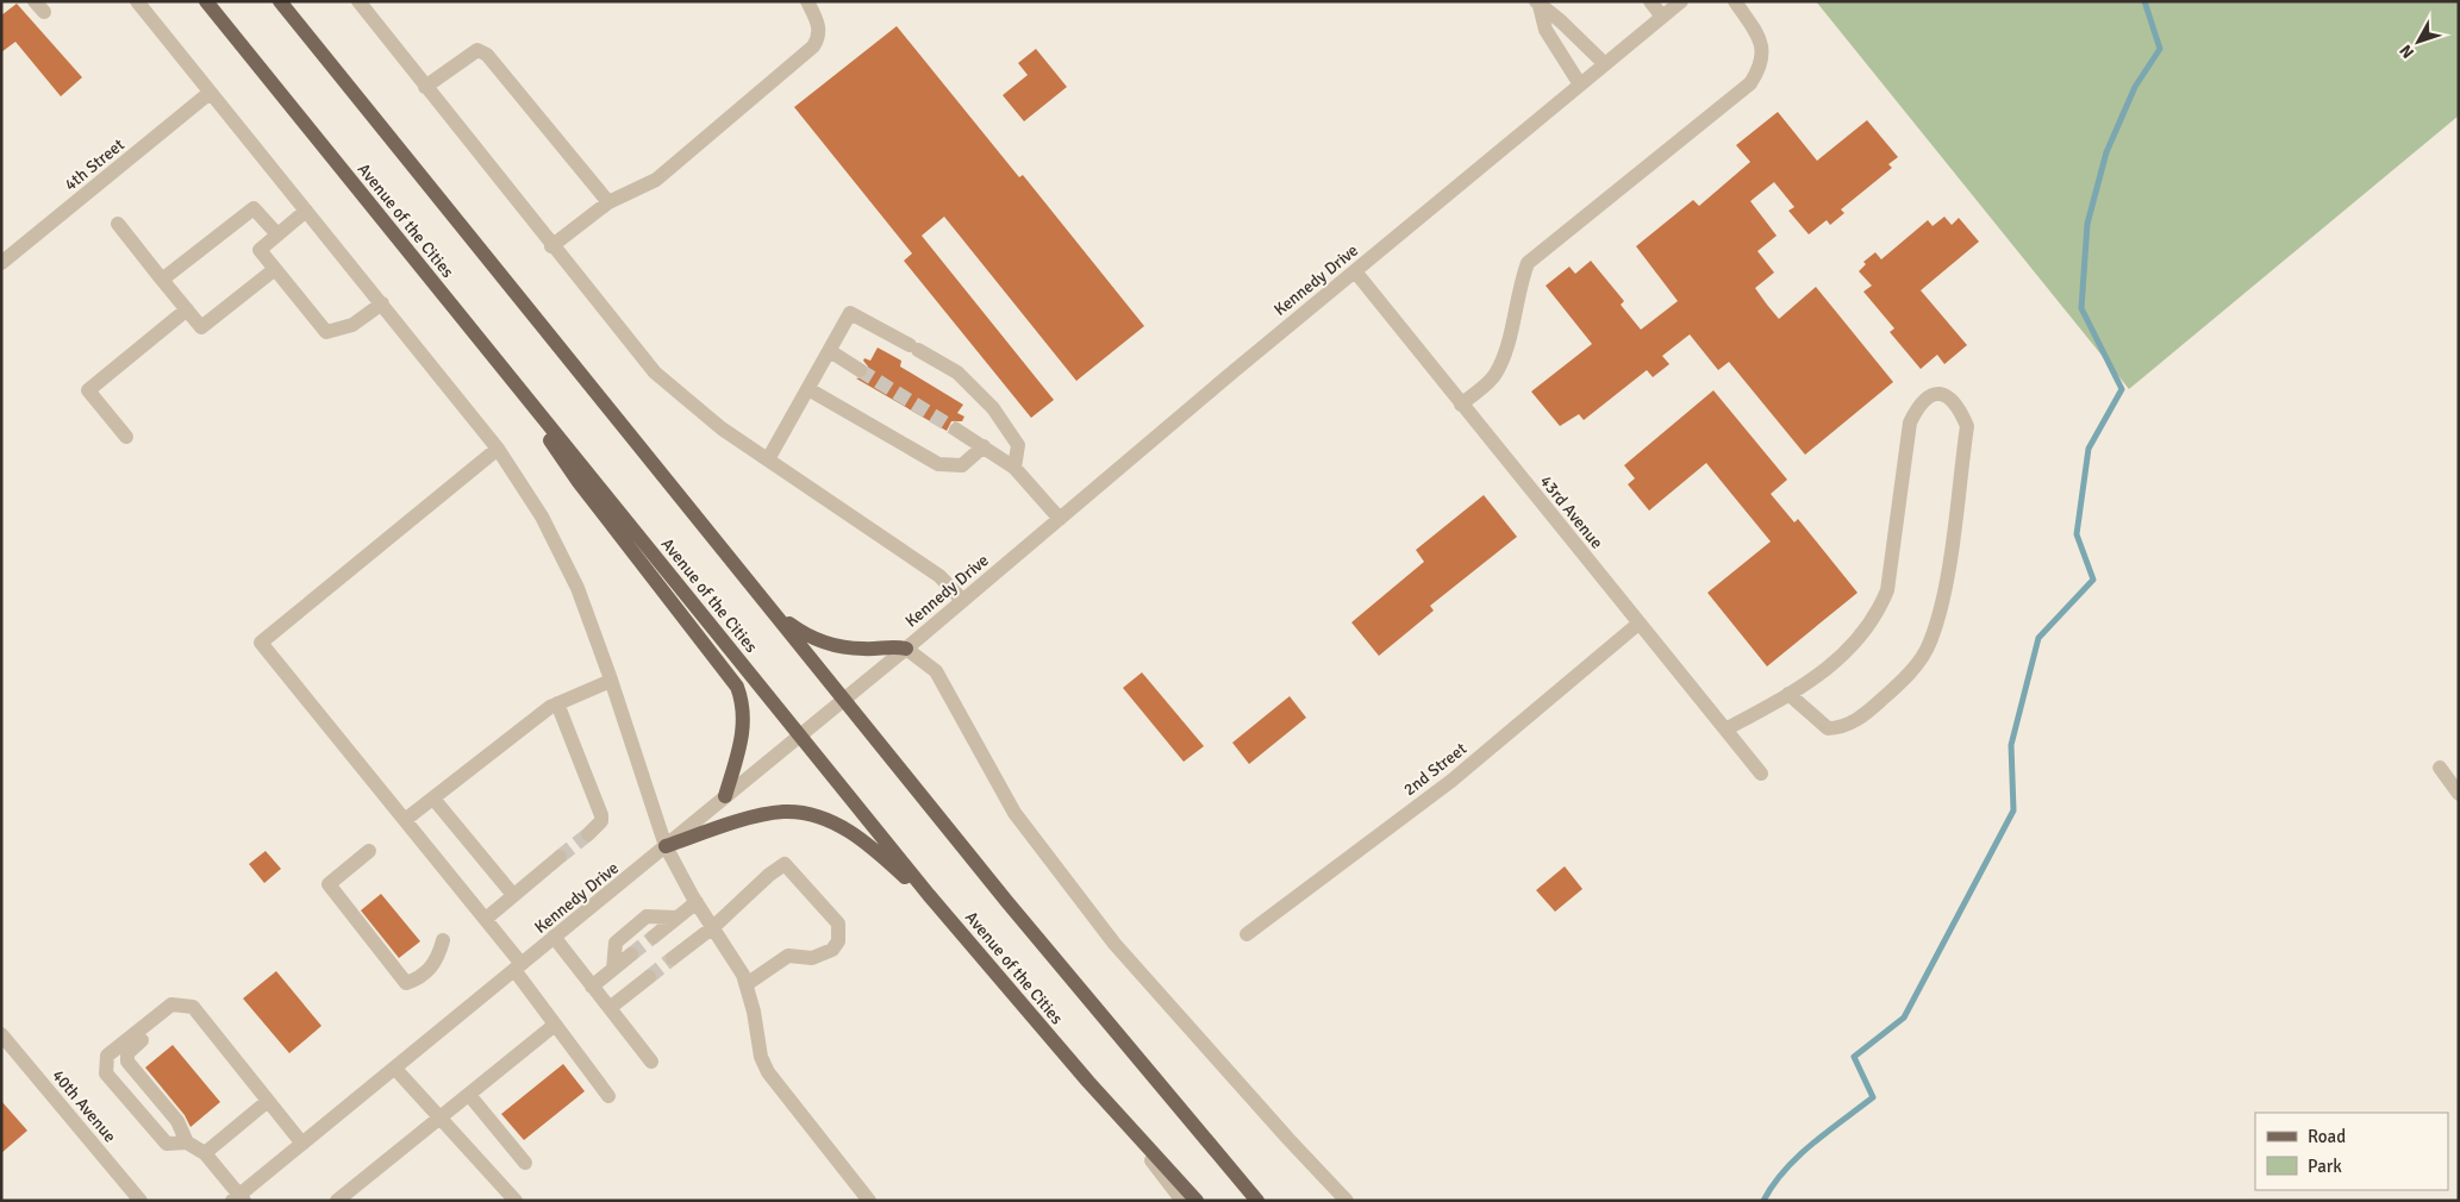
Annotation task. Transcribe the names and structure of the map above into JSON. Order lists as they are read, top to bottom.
{
  "streets": {
    "main road": ["Avenue of the Cities"],
    "street": [
      "4th Street",
      "Kennedy Drive",
      "43rd Avenue",
      "2nd Street",
      "40th Avenue"
    ]
  },
  "crossings": [
    ["Avenue of the Cities", "Kennedy Drive"],
    ["Kennedy Drive", "43rd Avenue"],
    ["43rd Avenue", "2nd Street"]
  ],
  "legend": ["Road", "Park"],
  "north": "bottom left"
}
